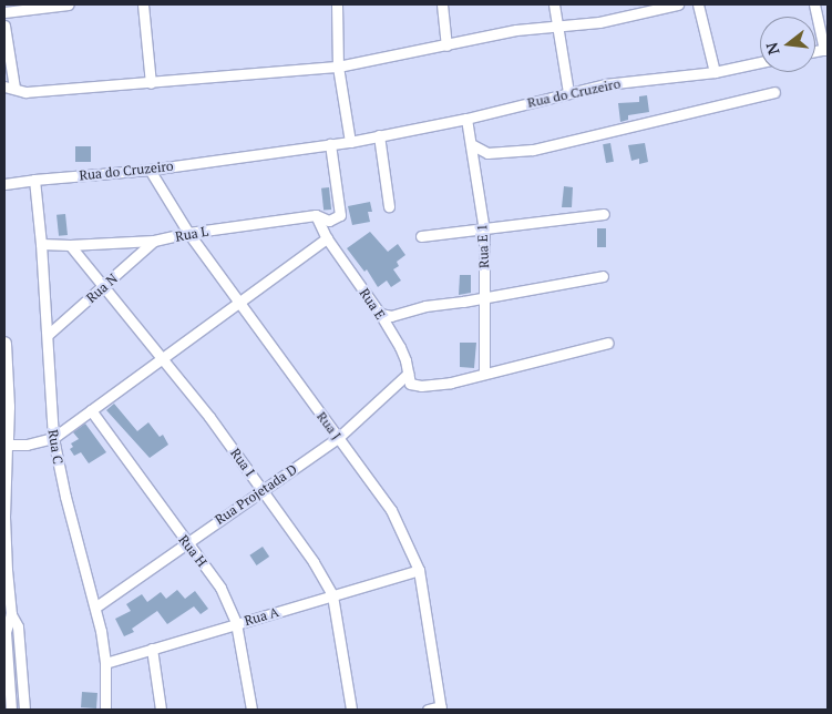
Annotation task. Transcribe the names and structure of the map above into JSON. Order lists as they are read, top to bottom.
{
  "streets": {
    "street": [
      "Rua do Cruzeiro",
      "Rua L",
      "Rua E 1",
      "Rua N",
      "Rua E",
      "Rua J",
      "Rua C",
      "Rua I",
      "Rua Projetada D",
      "Rua H",
      "Rua A"
    ]
  },
  "crossings": [
    ["Rua do Cruzeiro", "Rua L"],
    ["Rua do Cruzeiro", "Rua E 1"],
    ["Rua do Cruzeiro", "Rua J"],
    ["Rua do Cruzeiro", "Rua C"],
    ["Rua L", "Rua N"],
    ["Rua L", "Rua J"],
    ["Rua L", "Rua C"],
    ["Rua L", "Rua I"],
    ["Rua N", "Rua C"],
    ["Rua N", "Rua I"],
    ["Rua E", "Rua Projetada D"],
    ["Rua J", "Rua Projetada D"],
    ["Rua J", "Rua A"],
    ["Rua C", "Rua Projetada D"],
    ["Rua C", "Rua A"],
    ["Rua I", "Rua Projetada D"],
    ["Rua I", "Rua A"],
    ["Rua Projetada D", "Rua H"],
    ["Rua H", "Rua A"]
  ],
  "north": "left"
}
